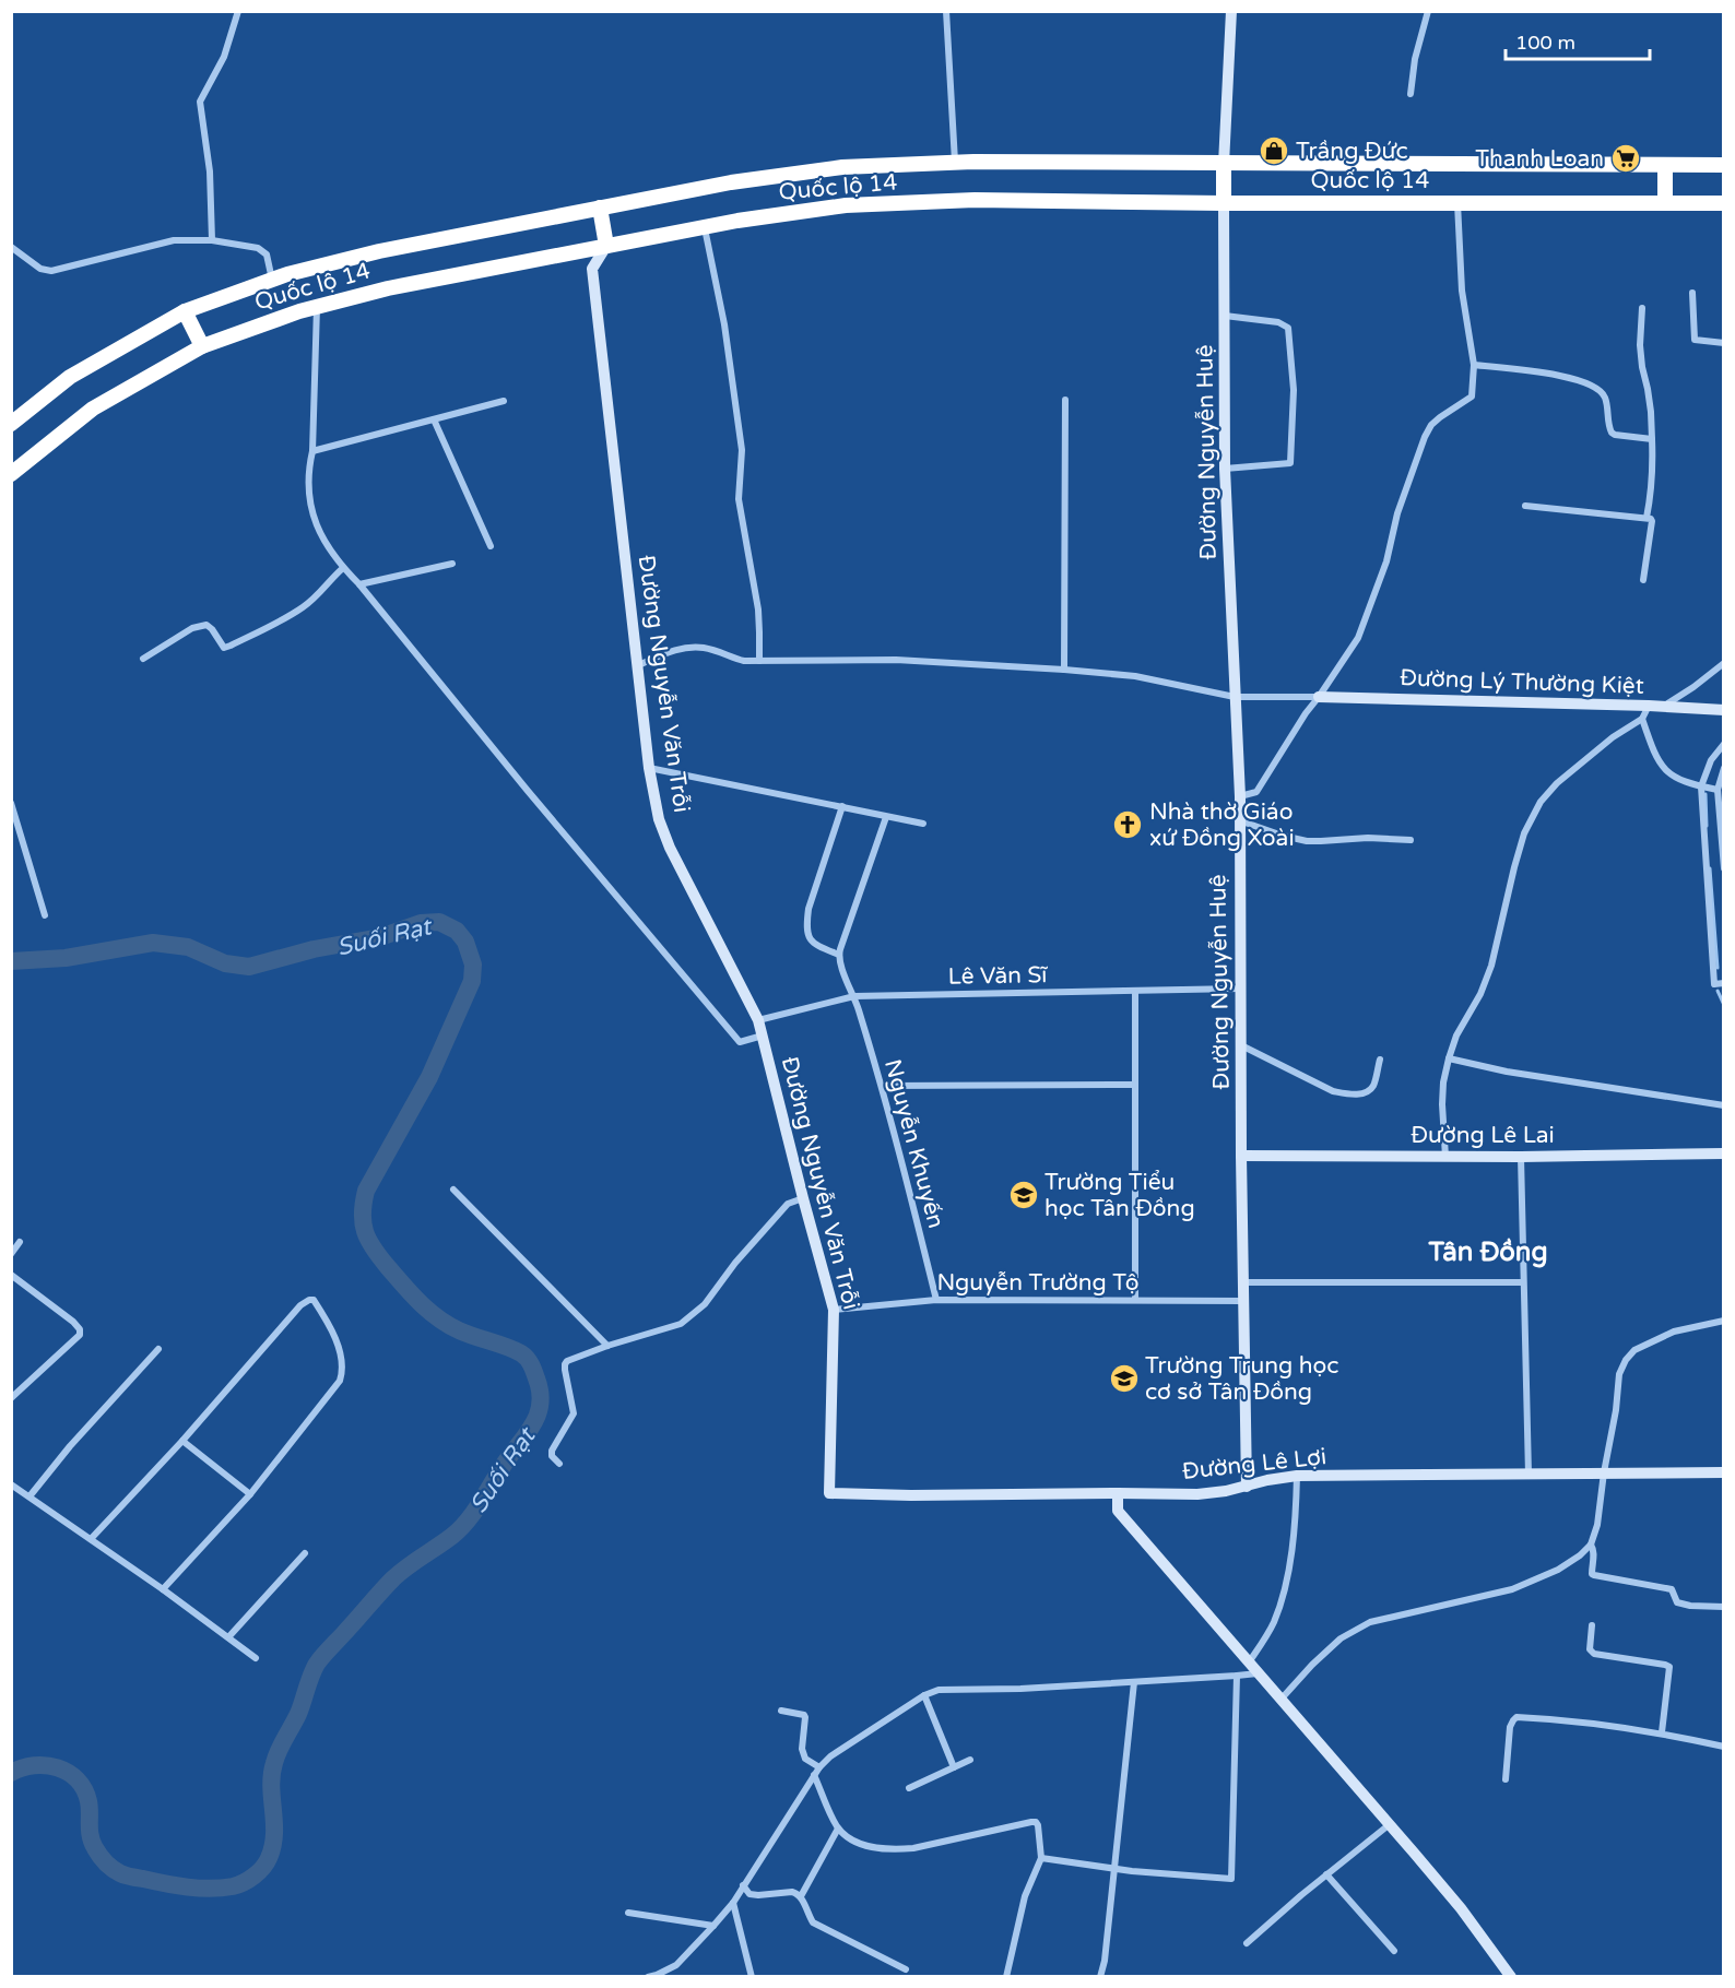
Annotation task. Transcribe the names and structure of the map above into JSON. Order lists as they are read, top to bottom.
{
  "streets": {
    "highway": ["Quốc lộ 14"],
    "street": [
      "Đường Nguyễn Huệ",
      "Đường Lý Thường Kiệt",
      "Đường Nguyễn Văn Trỗi",
      "Lê Văn Sĩ",
      "Đường Lê Lai",
      "Nguyễn Khuyến",
      "Nguyễn Trường Tộ",
      "Đường Lê Lợi"
    ]
  },
  "crossings": [
    ["Quốc lộ 14", "Đường Nguyễn Huệ"],
    ["Quốc lộ 14", "Đường Nguyễn Văn Trỗi"],
    ["Đường Nguyễn Huệ", "Lê Văn Sĩ"],
    ["Đường Nguyễn Huệ", "Đường Lê Lai"],
    ["Đường Nguyễn Huệ", "Nguyễn Trường Tộ"],
    ["Đường Nguyễn Huệ", "Đường Lê Lợi"],
    ["Đường Nguyễn Văn Trỗi", "Lê Văn Sĩ"],
    ["Đường Nguyễn Văn Trỗi", "Nguyễn Trường Tộ"],
    ["Đường Nguyễn Văn Trỗi", "Đường Lê Lợi"],
    ["Lê Văn Sĩ", "Nguyễn Khuyến"],
    ["Nguyễn Khuyến", "Nguyễn Trường Tộ"]
  ],
  "districts": ["Tân Đồng"],
  "water": ["Suối Rạt"],
  "places": {
    "shop": ["Trầng Đức"],
    "supermarket": ["Thanh Loan"],
    "church": ["Nhà thờ Giáo xứ Đồng Xoài"],
    "school or university": ["Trường Tiểu học Tân Đồng", "Trường Trung học cơ sở Tân Đồng"]
  },
  "scale_bar": "100 m"
}
